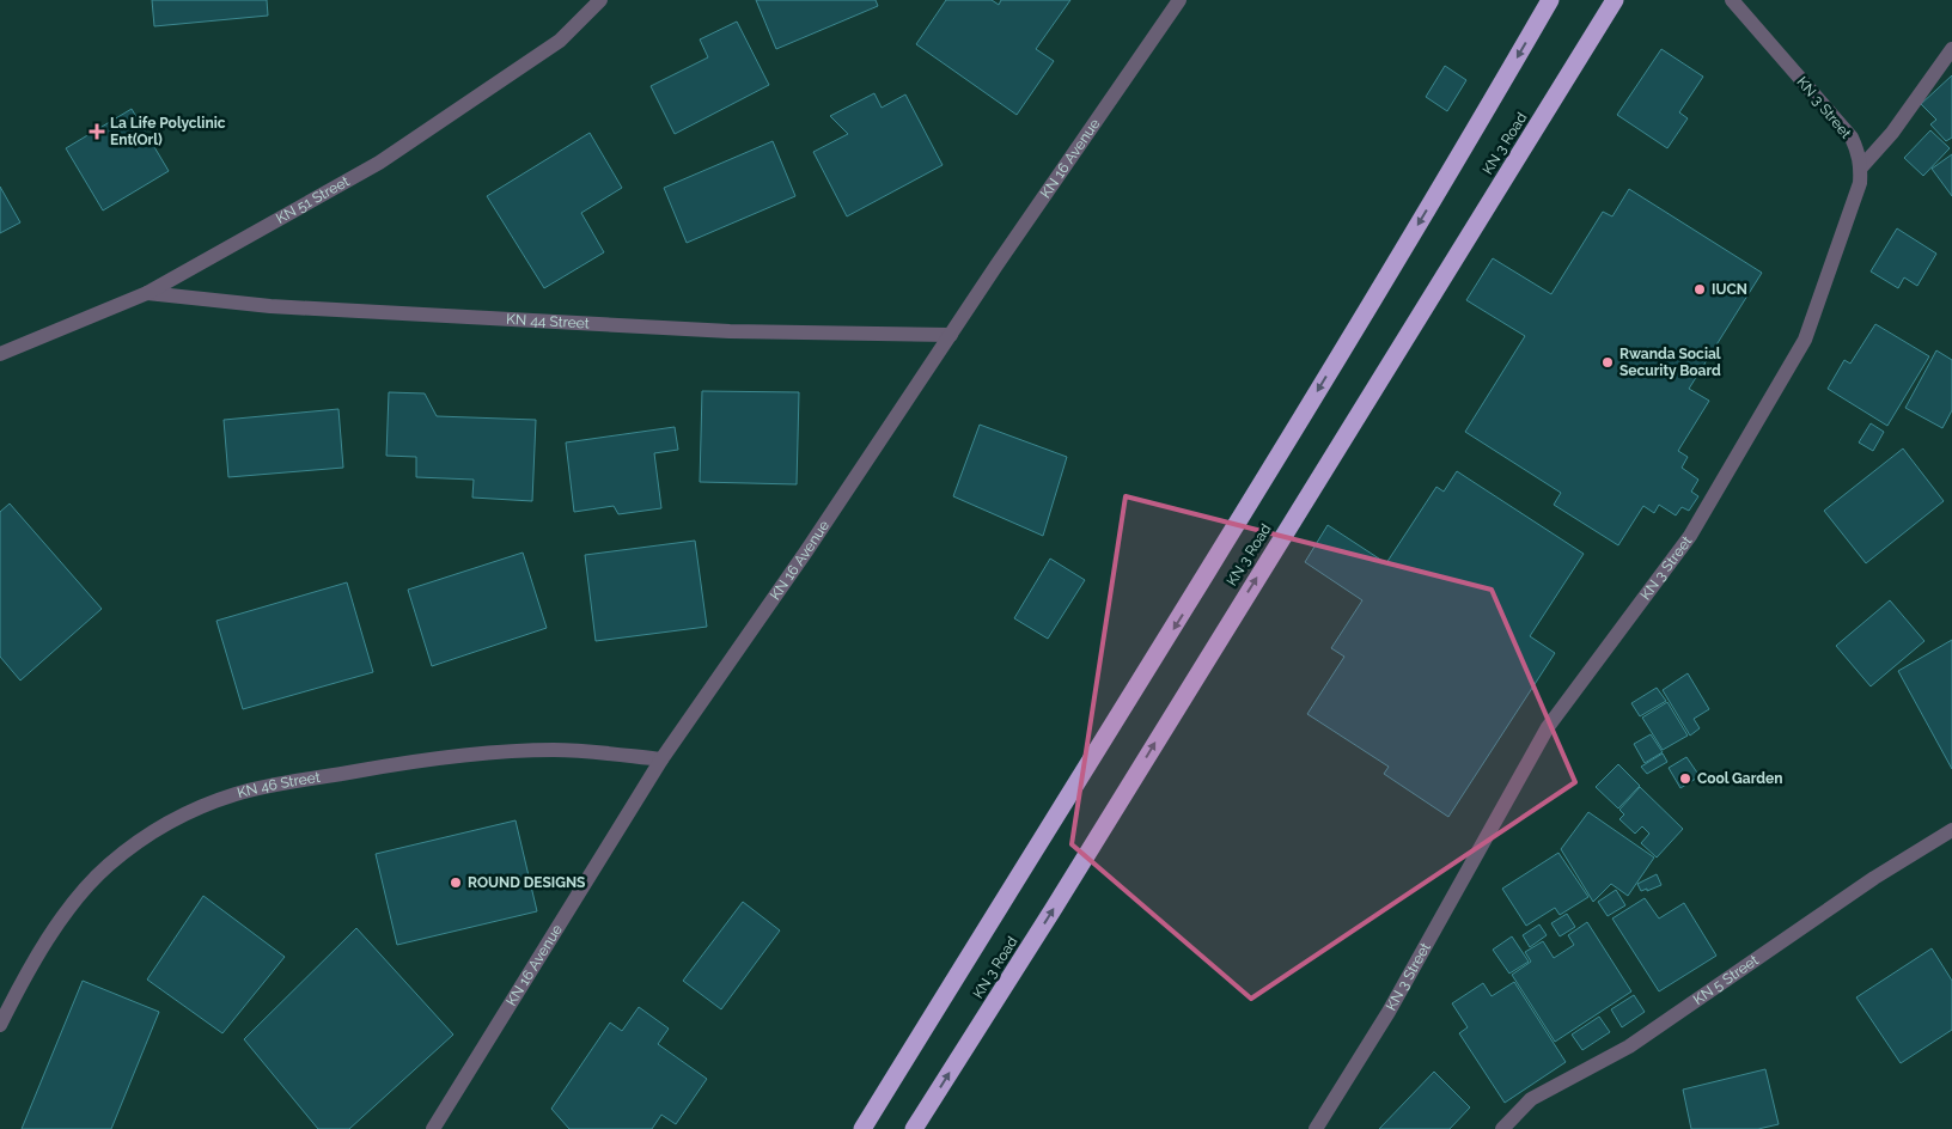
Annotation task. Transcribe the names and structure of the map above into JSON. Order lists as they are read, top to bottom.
{
  "streets": {
    "highway": ["KN 3 Road"],
    "street": [
      "KN 3 Street",
      "KN 16 Avenue",
      "KN 51 Street",
      "KN 44 Street",
      "KN 46 Street",
      "KN 5 Street"
    ]
  },
  "crossings": [
    ["KN 16 Avenue", "KN 44 Street"],
    ["KN 16 Avenue", "KN 46 Street"],
    ["KN 51 Street", "KN 44 Street"]
  ],
  "places": {
    "health": ["La Life Polyclinic Ent(Orl)"],
    "other": [
      "IUCN",
      "Rwanda Social Security Board",
      "Cool Garden",
      "ROUND DESIGNS"
    ]
  }
}
